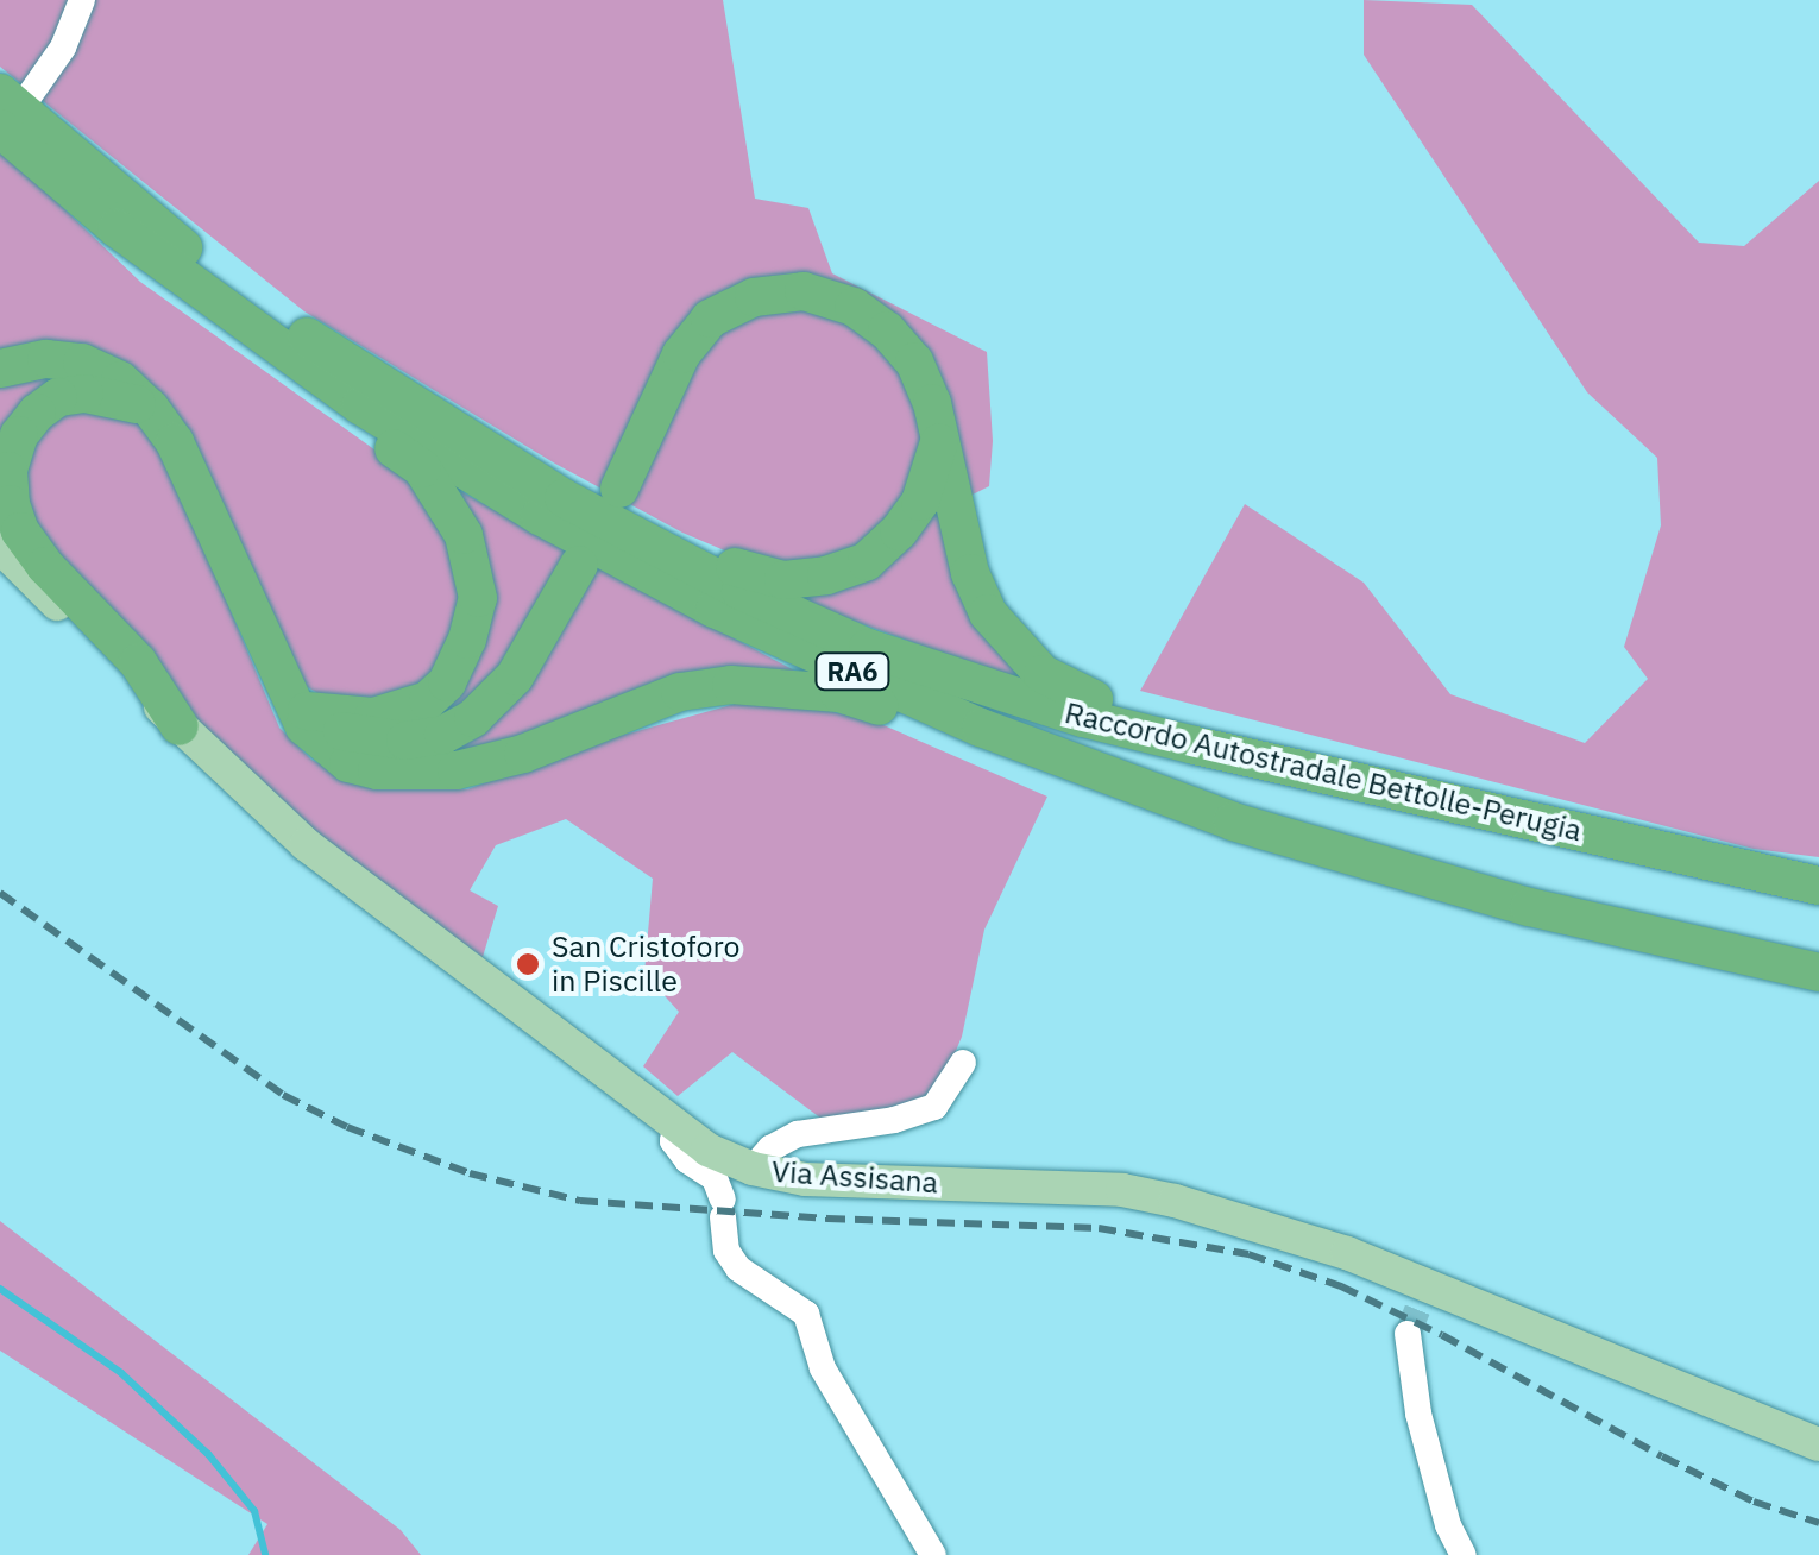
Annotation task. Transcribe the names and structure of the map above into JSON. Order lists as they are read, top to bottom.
{
  "streets": {
    "highway": ["RA6", "Raccordo Autostradale Bettolle-Perugia"],
    "main road": ["Via Assisana"]
  },
  "places": ["San Cristoforo in Piscille"]
}
